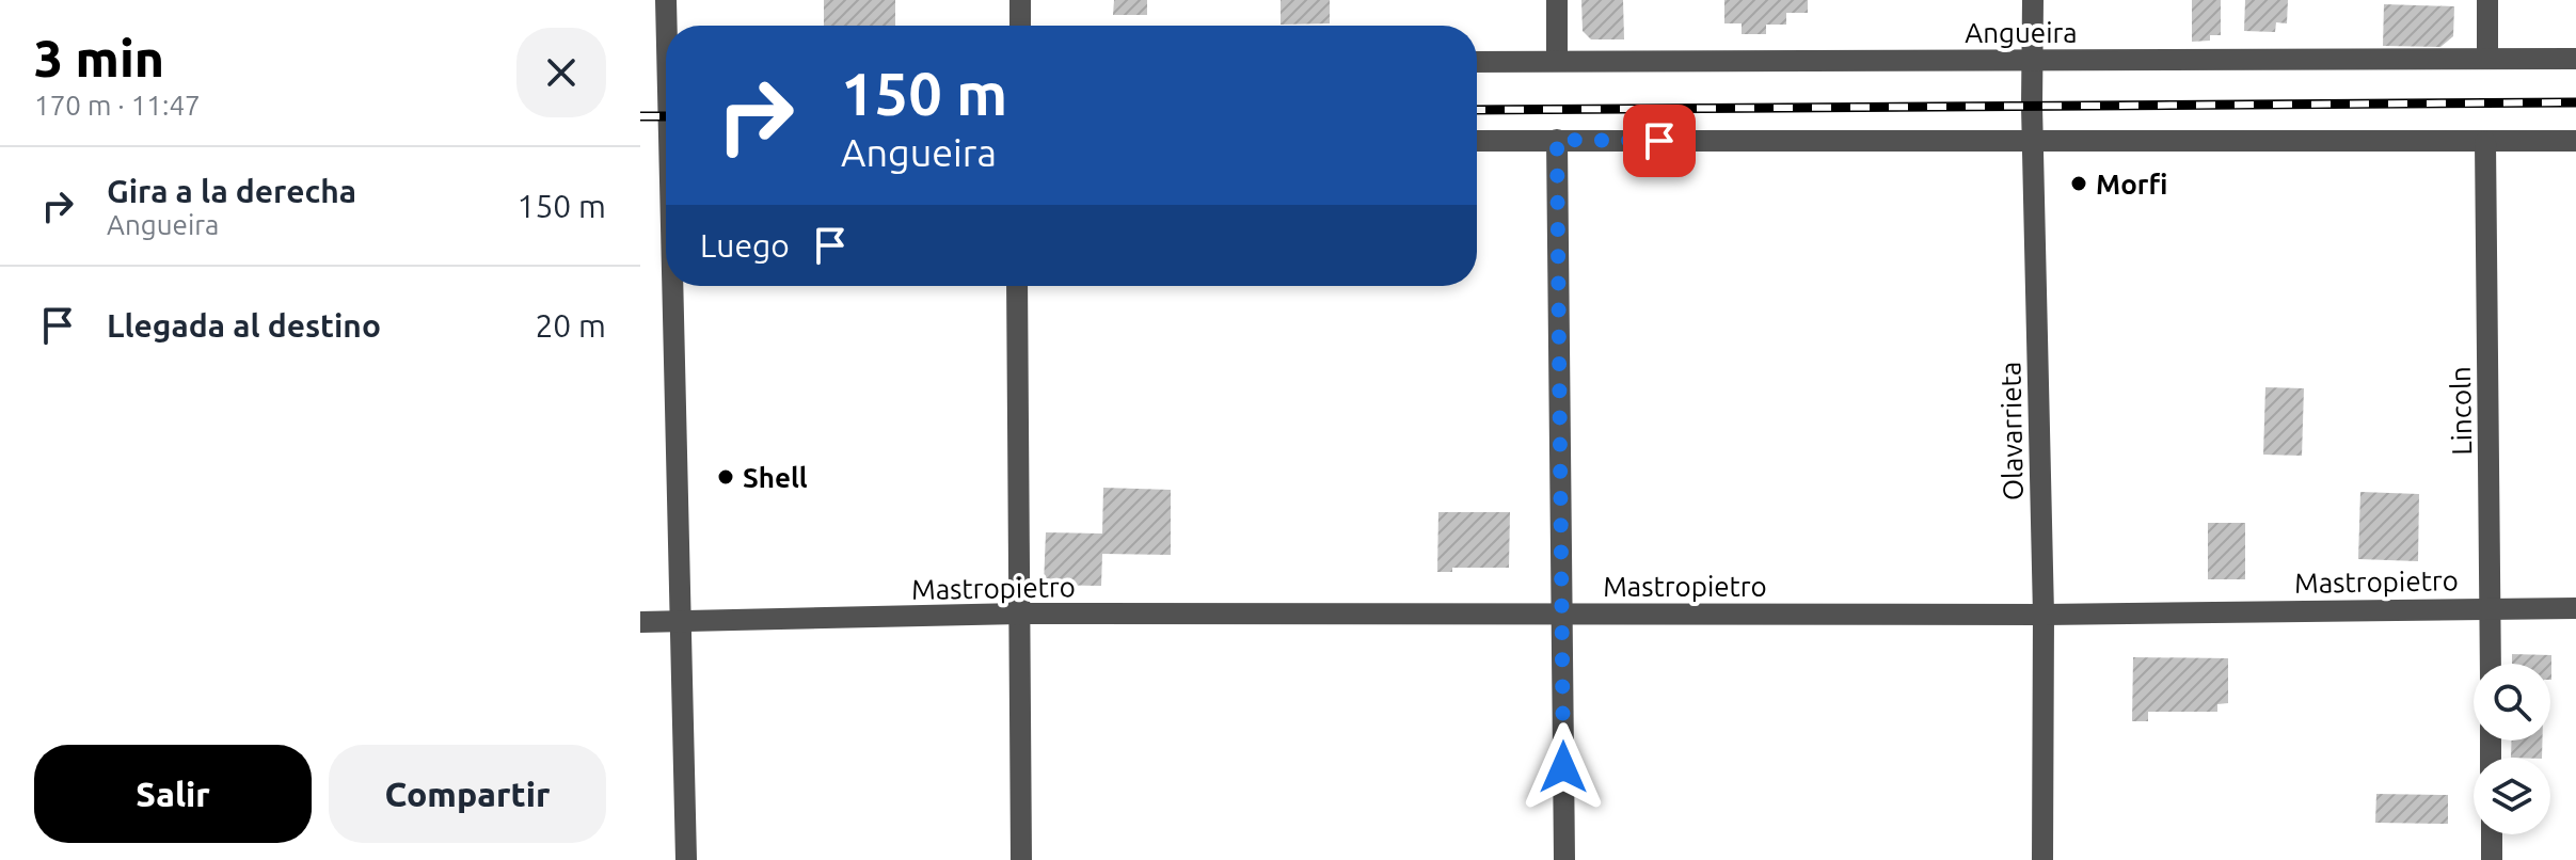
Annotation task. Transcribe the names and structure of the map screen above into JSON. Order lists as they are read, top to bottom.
{
  "streets": {
    "street": [
      "Angueira",
      "Lincoln",
      "Olavarrieta",
      "Mastropietro"
    ]
  },
  "crossings": [
    ["Angueira", "Olavarrieta"],
    ["Lincoln", "Mastropietro"],
    ["Olavarrieta", "Mastropietro"]
  ],
  "places": ["Morfi", "Shell"],
  "page": {
    "heading": ["3 min", "170 m · 11:47"],
    "turn": ["150 m", "Angueira"],
    "list": [
      {
        "name": "Gira a la derecha",
        "note": "Angueira",
        "value": "150 m"
      },
      {
        "name": "Llegada al destino",
        "value": "20 m"
      }
    ],
    "then": "Luego",
    "buttons": ["Salir", "Compartir"]
  }
}
